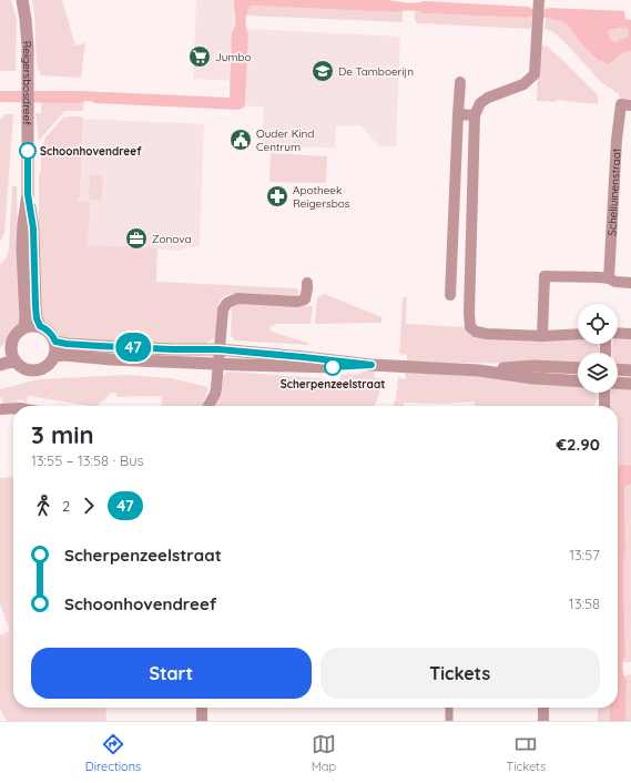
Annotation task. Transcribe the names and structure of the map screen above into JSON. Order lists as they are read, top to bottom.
{
  "streets": {
    "street": ["Reigersbosdreef", "Schelluinenstraat"]
  },
  "places": {
    "supermarket": ["Jumbo"],
    "school or university": ["De Tamboerijn"],
    "public building": ["Ouder Kind Centrum"],
    "other": ["Schoonhovendreef", "Scherpenzeelstraat"],
    "pharmacy": ["Apotheek Reigersbos"],
    "office": ["Zonova"]
  },
  "lines": ["bus line 47"],
  "page": {
    "on_map": "47",
    "heading": ["3 min", "13:55 – 13:58 · Bus", "€2.90"],
    "legs": ["2", "47"],
    "list": [
      {
        "name": "Scherpenzeelstraat",
        "value": "13:57"
      },
      {
        "name": "Schoonhovendreef",
        "value": "13:58"
      }
    ],
    "buttons": ["Start", "Tickets"],
    "tabs": ["Directions", "Map", "Tickets"]
  }
}
